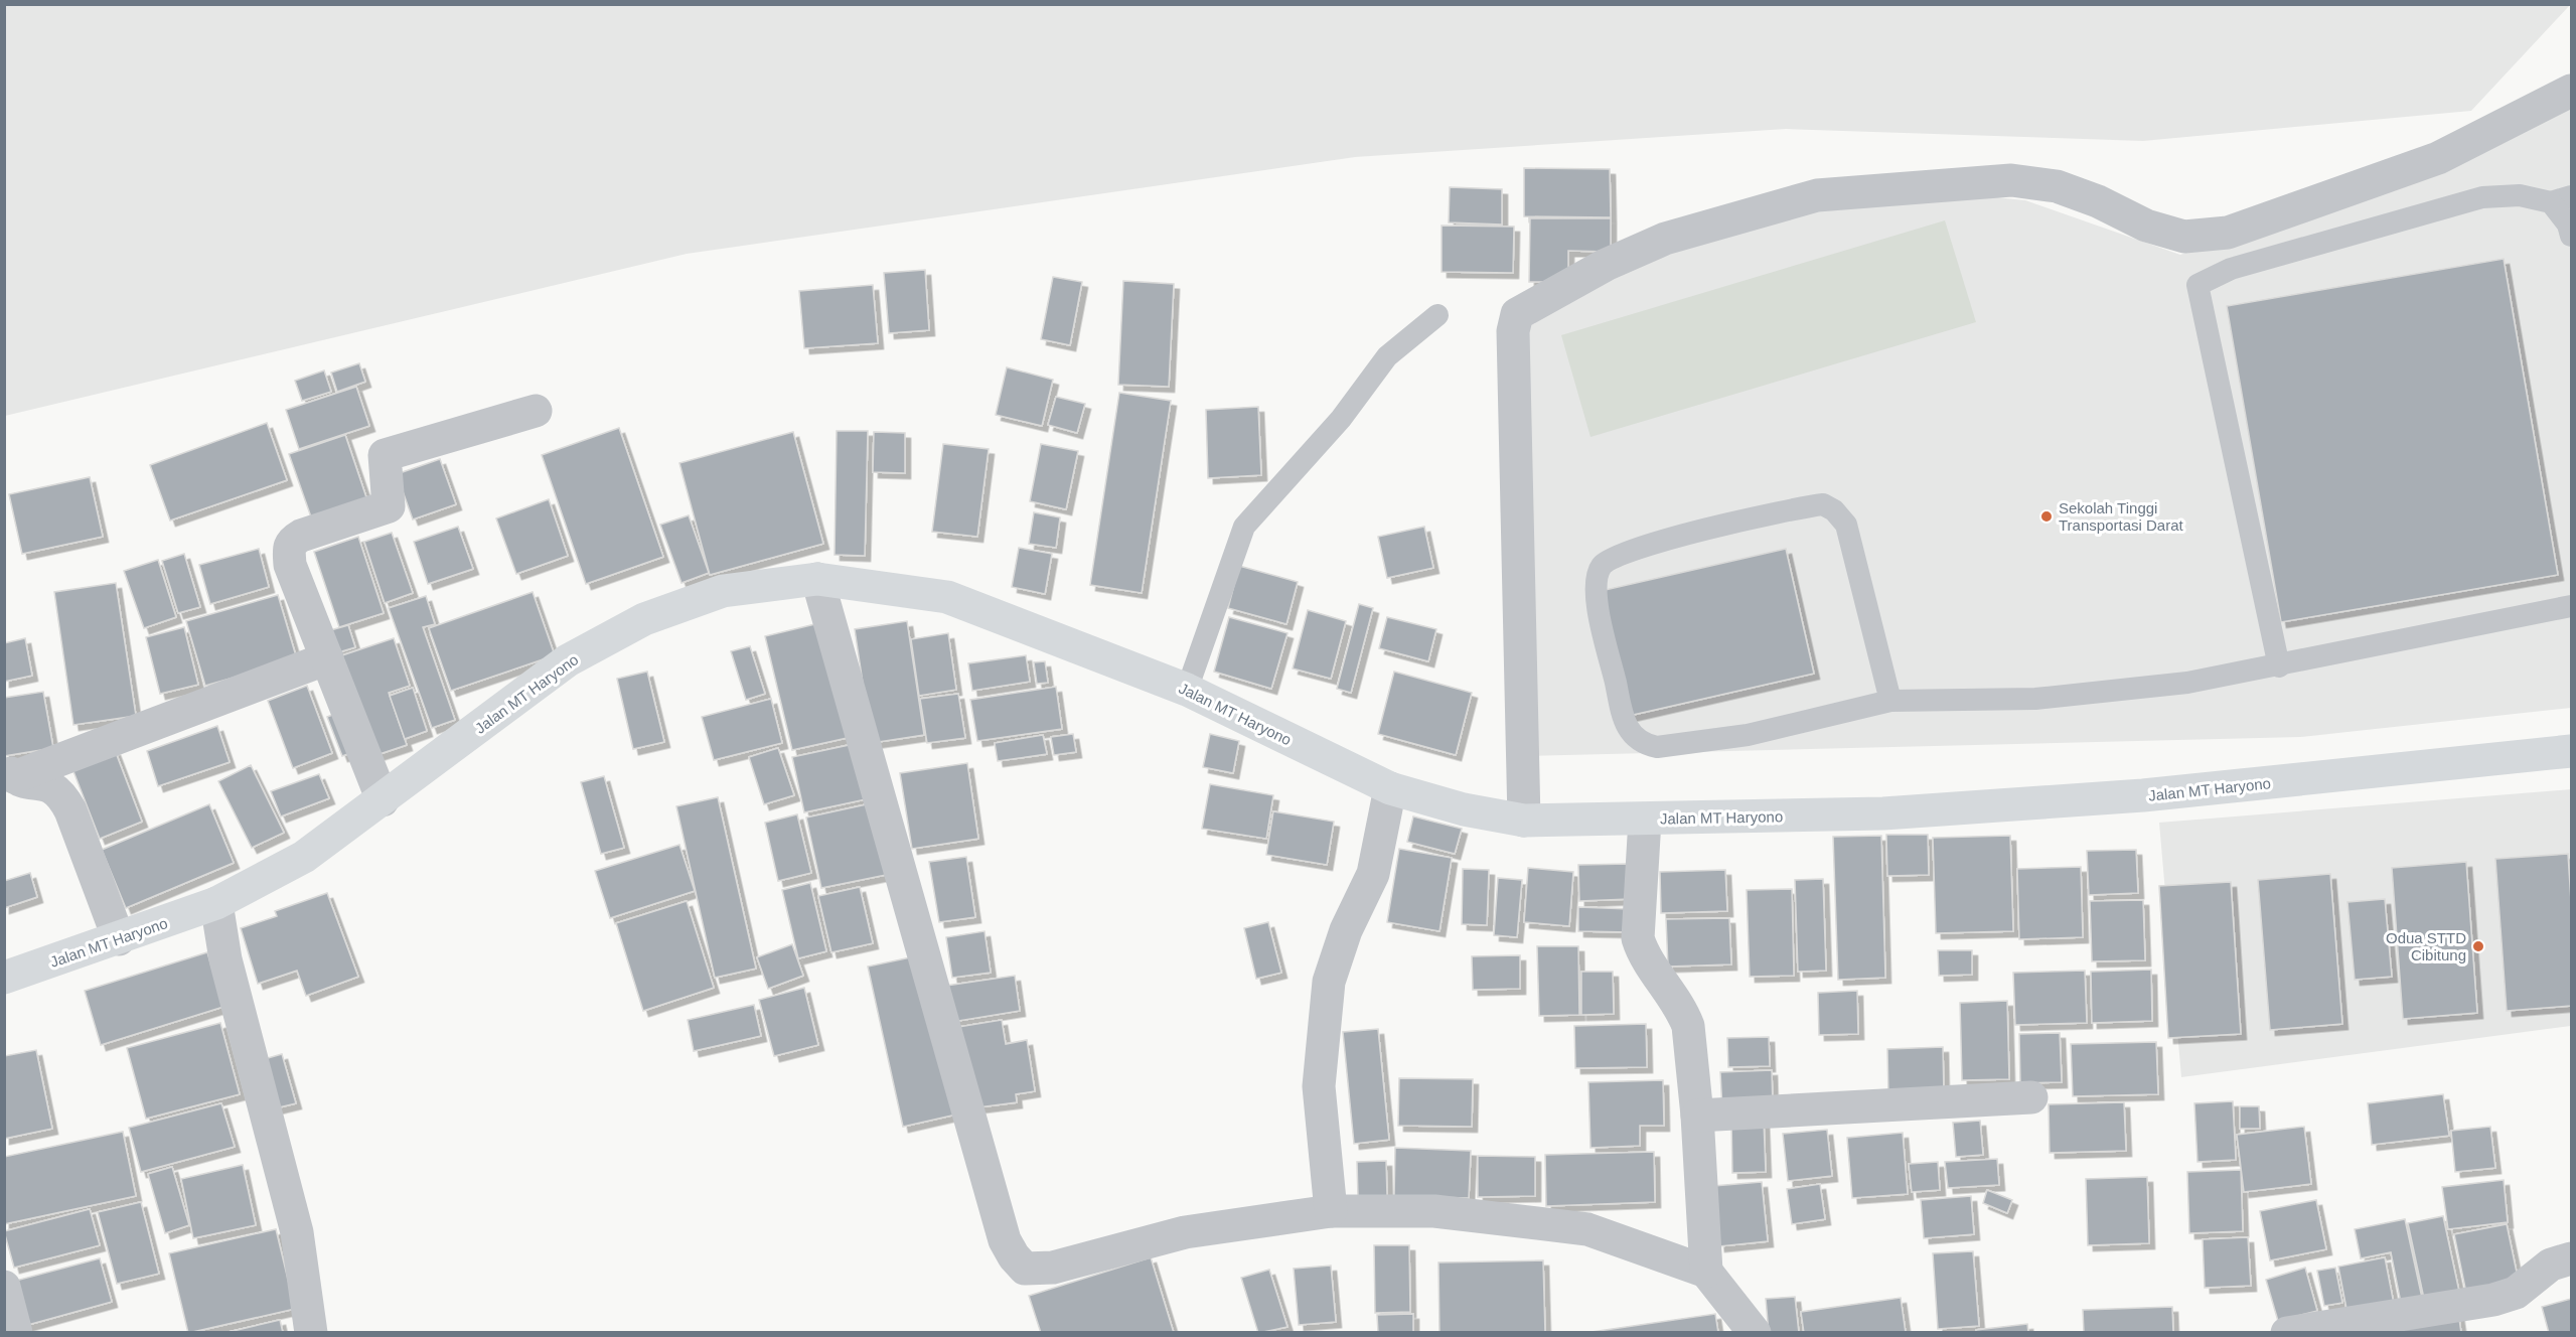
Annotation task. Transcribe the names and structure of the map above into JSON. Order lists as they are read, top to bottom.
{
  "streets": {
    "main road": ["Jalan MT Haryono"]
  },
  "places": ["Sekolah Tinggi Transportasi Darat", "Odua STTD Cibitung"]
}
